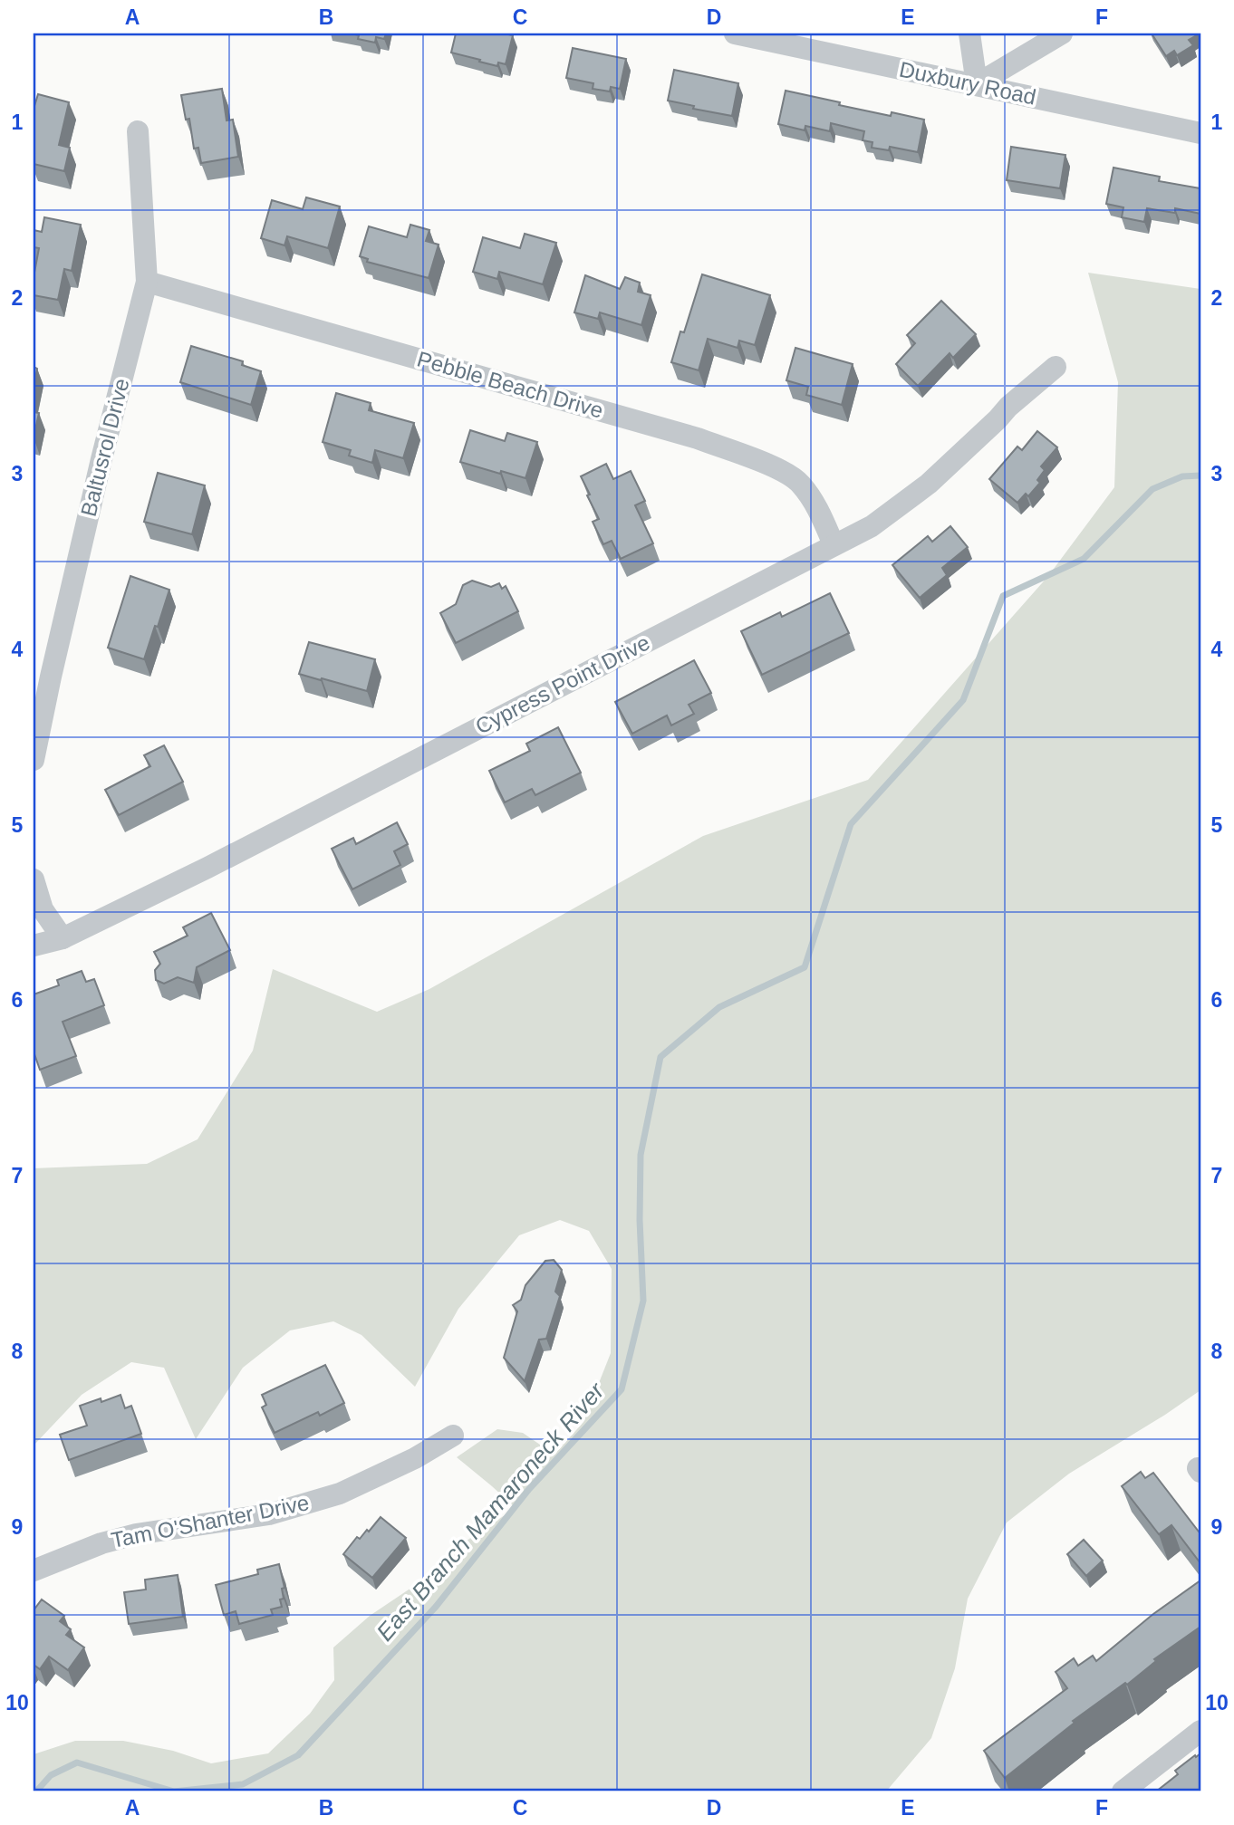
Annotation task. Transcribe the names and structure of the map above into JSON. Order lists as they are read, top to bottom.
{
  "streets": {
    "street": [
      "Duxbury Road",
      "Pebble Beach Drive",
      "Baltusrol Drive",
      "Cypress Point Drive",
      "Tam O'Shanter Drive"
    ]
  },
  "crossings": [
    ["Pebble Beach Drive", "Baltusrol Drive"],
    ["Pebble Beach Drive", "Cypress Point Drive"]
  ],
  "water": ["East Branch Mamaroneck River"],
  "grid": {
    "columns": [
      "A",
      "B",
      "C",
      "D",
      "E",
      "F"
    ],
    "rows": [
      "1",
      "2",
      "3",
      "4",
      "5",
      "6",
      "7",
      "8",
      "9",
      "10"
    ]
  }
}
